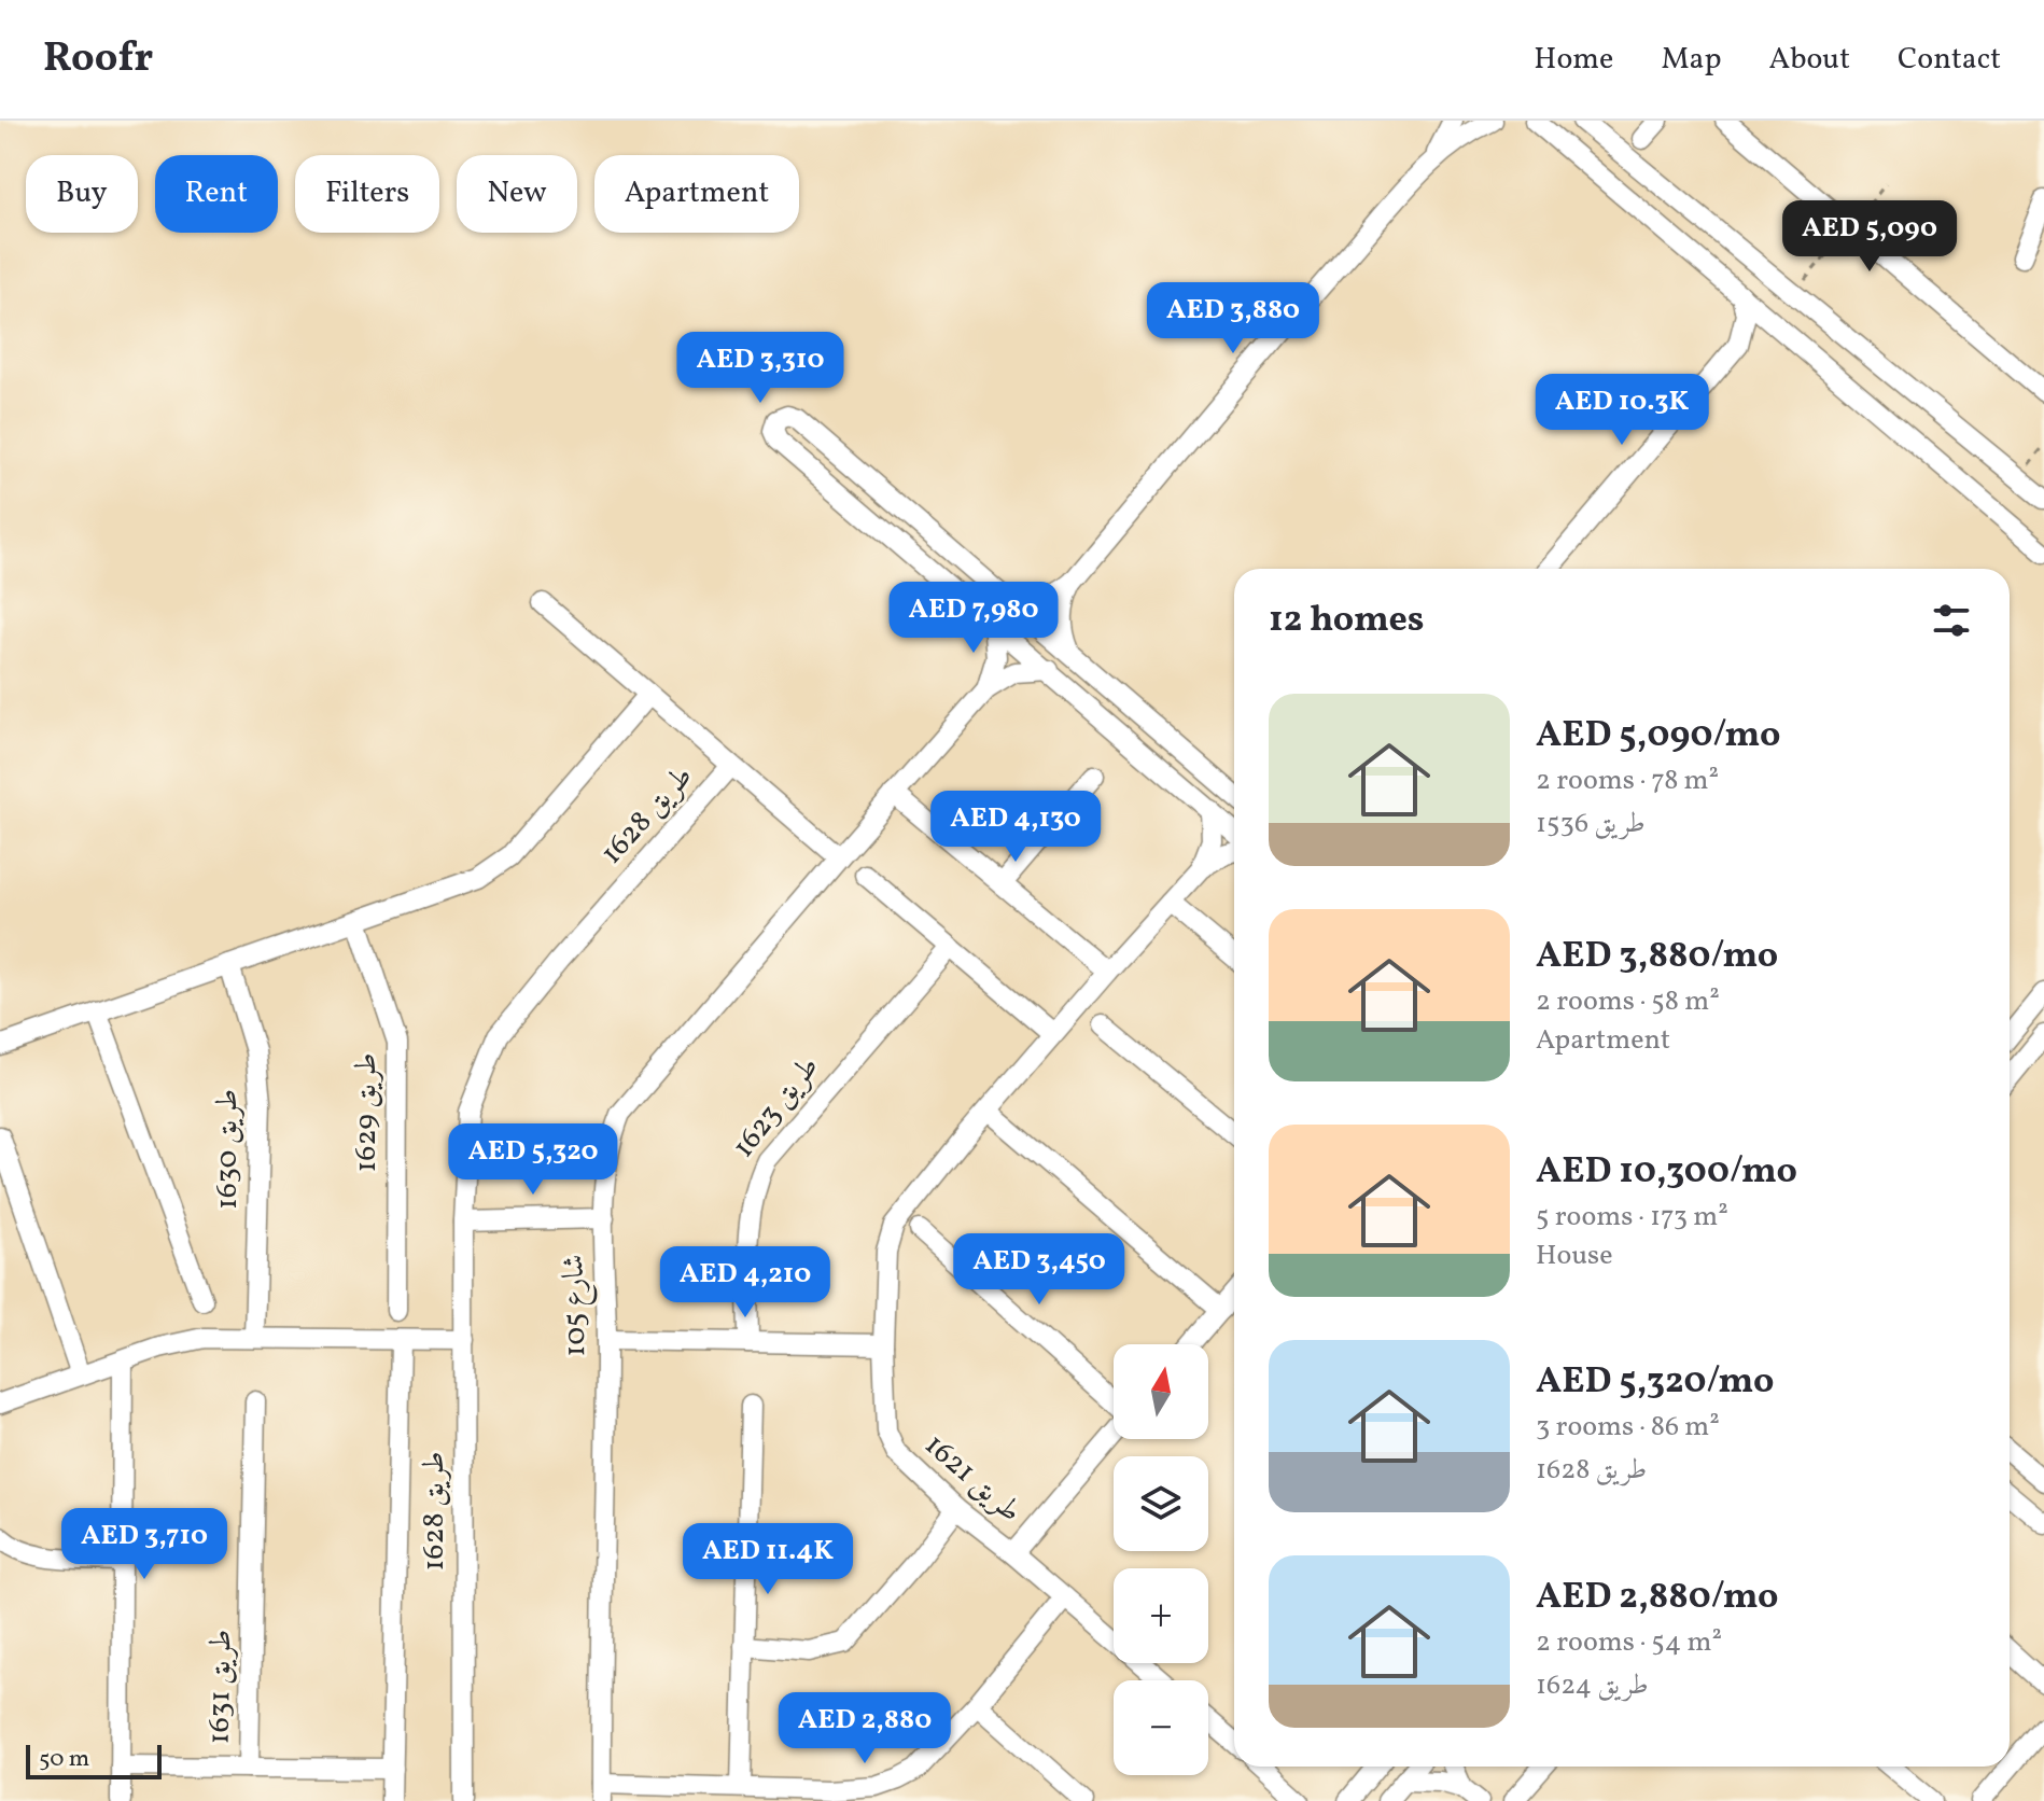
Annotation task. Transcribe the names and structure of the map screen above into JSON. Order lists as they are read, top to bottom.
{
  "streets": {
    "street": [
      "طريق 1628",
      "طريق 1623",
      "طريق 1629",
      "طريق 1630",
      "شارع 105",
      "طريق 1621",
      "طريق 1631"
    ]
  },
  "crossings": [
    ["طريق 1628", "شارع 105"],
    ["طريق 1628", "طريق 1631"]
  ],
  "scale_bar": "50 m",
  "north": "top",
  "page": {
    "header": "Roofr",
    "nav": [
      "Home",
      "Map",
      "About",
      "Contact"
    ],
    "chip": [
      "Buy",
      "Rent",
      "Filters",
      "New",
      "Apartment"
    ],
    "price": [
      "AED 5,090",
      "AED 3,880",
      "AED 3,310",
      "AED 10.3K",
      "AED 7,980",
      "AED 4,130",
      "AED 5,320",
      "AED 3,450",
      "AED 4,210",
      "AED 3,710",
      "AED 11.4K",
      "AED 2,880"
    ],
    "heading": "12 homes",
    "list": [
      {
        "name": "AED 5,090/mo",
        "note": "2 rooms · 78 m² · طريق 1536"
      },
      {
        "name": "AED 3,880/mo",
        "note": "2 rooms · 58 m² · Apartment"
      },
      {
        "name": "AED 10,300/mo",
        "note": "5 rooms · 173 m² · House"
      },
      {
        "name": "AED 5,320/mo",
        "note": "3 rooms · 86 m² · طريق 1628"
      },
      {
        "name": "AED 2,880/mo",
        "note": "2 rooms · 54 m² · طريق 1624"
      }
    ],
    "map_buttons": ["+", "−"],
    "scale": "50 m"
  }
}
